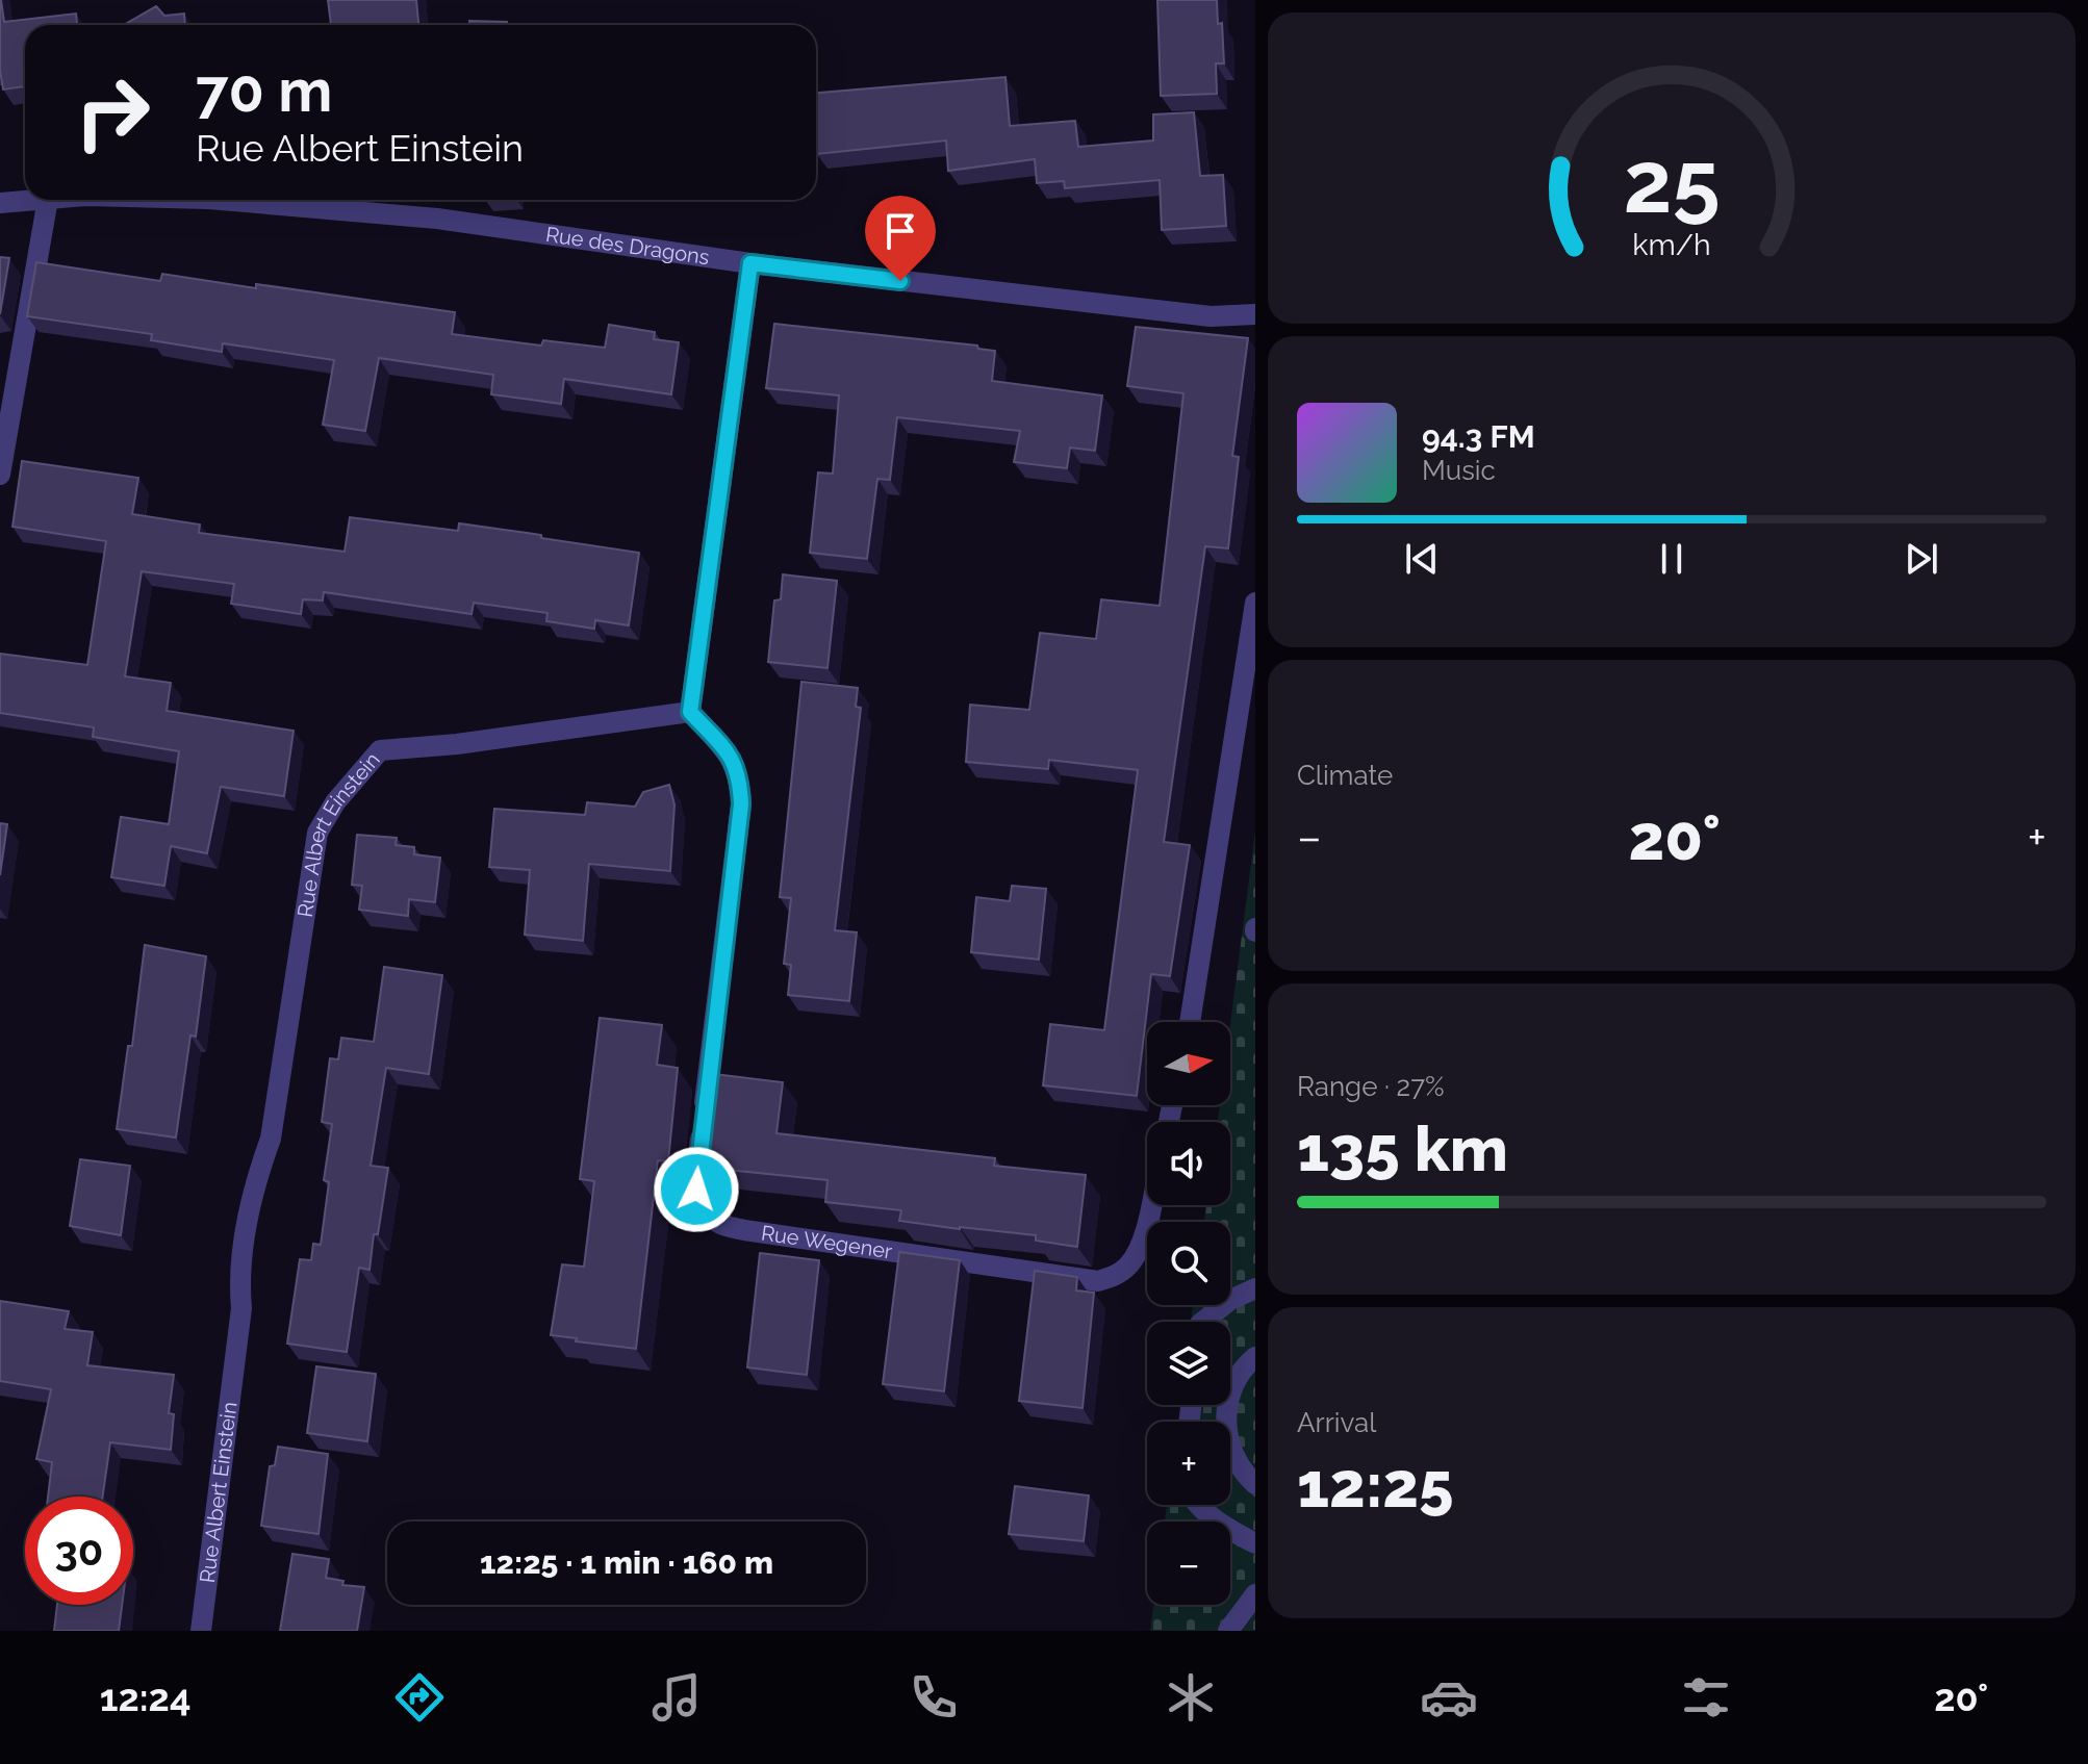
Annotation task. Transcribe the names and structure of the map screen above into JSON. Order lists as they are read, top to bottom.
{
  "streets": {
    "street": ["Rue des Dragons", "Rue Albert Einstein", "Rue Wegener"]
  },
  "crossings": [
    ["Rue Albert Einstein", "Rue Wegener"]
  ],
  "north": "right",
  "page": {
    "turn": ["70 m", "Rue Albert Einstein"],
    "song": ["94.3 FM", "Music"],
    "tile": [
      "Climate",
      ["Range · 27%", "135 km"],
      ["Arrival", "12:25"]
    ],
    "heat": ["−", "20°", "+"],
    "map_buttons": ["+", "−"],
    "limit": "30",
    "trip": "12:25 · 1 min · 160 m",
    "tabs": ["12:24", "20°"],
    "gauge": ["25", "km/h"]
  }
}
